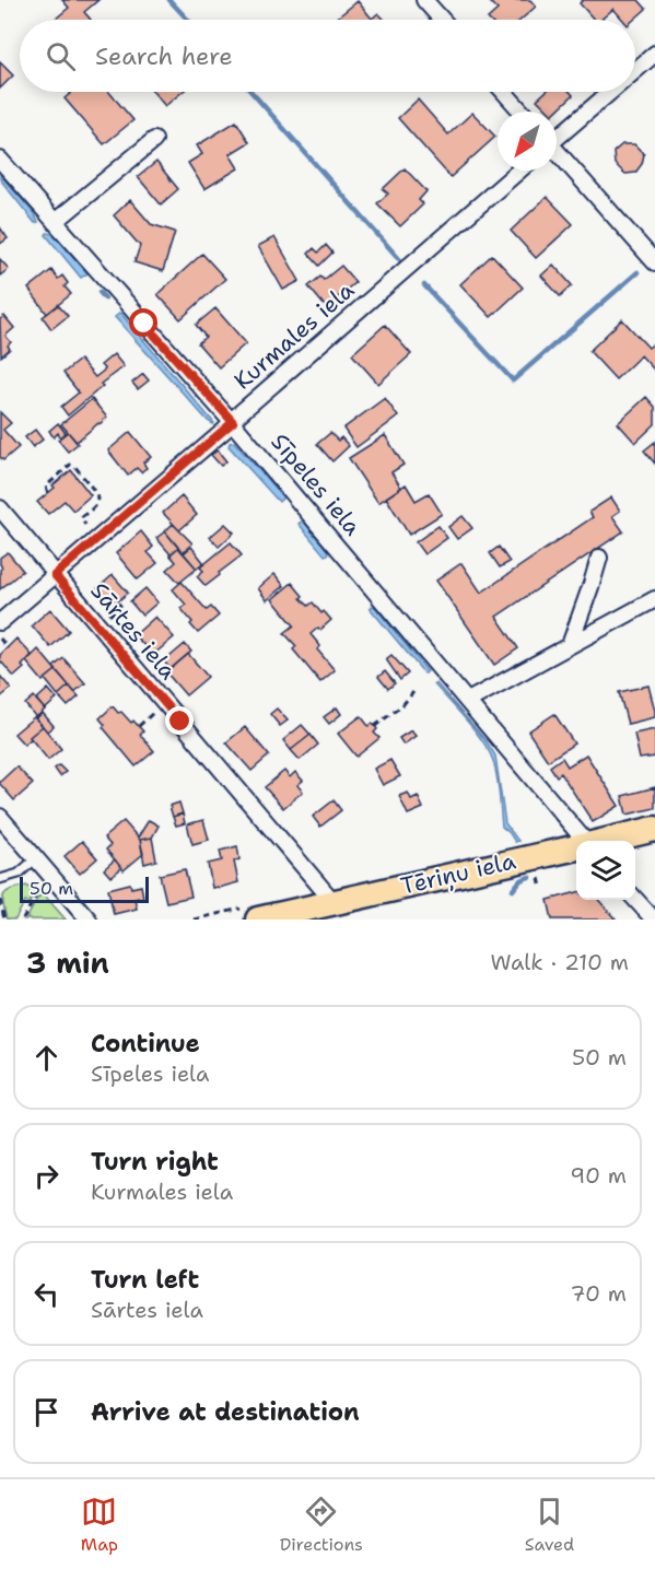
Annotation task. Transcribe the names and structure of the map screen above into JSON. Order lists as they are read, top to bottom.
{
  "streets": {
    "main road": ["Tēriņu iela"],
    "street": ["Kurmales iela", "Sīpeles iela", "Sārtes iela"]
  },
  "crossings": [
    ["Kurmales iela", "Sīpeles iela"],
    ["Kurmales iela", "Sārtes iela"],
    ["Sārtes iela", "Tēriņu iela"]
  ],
  "scale_bar": "50 m",
  "north": "bottom left",
  "page": {
    "search": "Search here",
    "scale": "50 m",
    "heading": ["3 min", "Walk · 210 m"],
    "list": [
      ["Continue", "Sīpeles iela", "50 m"],
      ["Turn right", "Kurmales iela", "90 m"],
      ["Turn left", "Sārtes iela", "70 m"],
      "Arrive at destination"
    ],
    "nav": ["Map", "Directions", "Saved"]
  }
}
